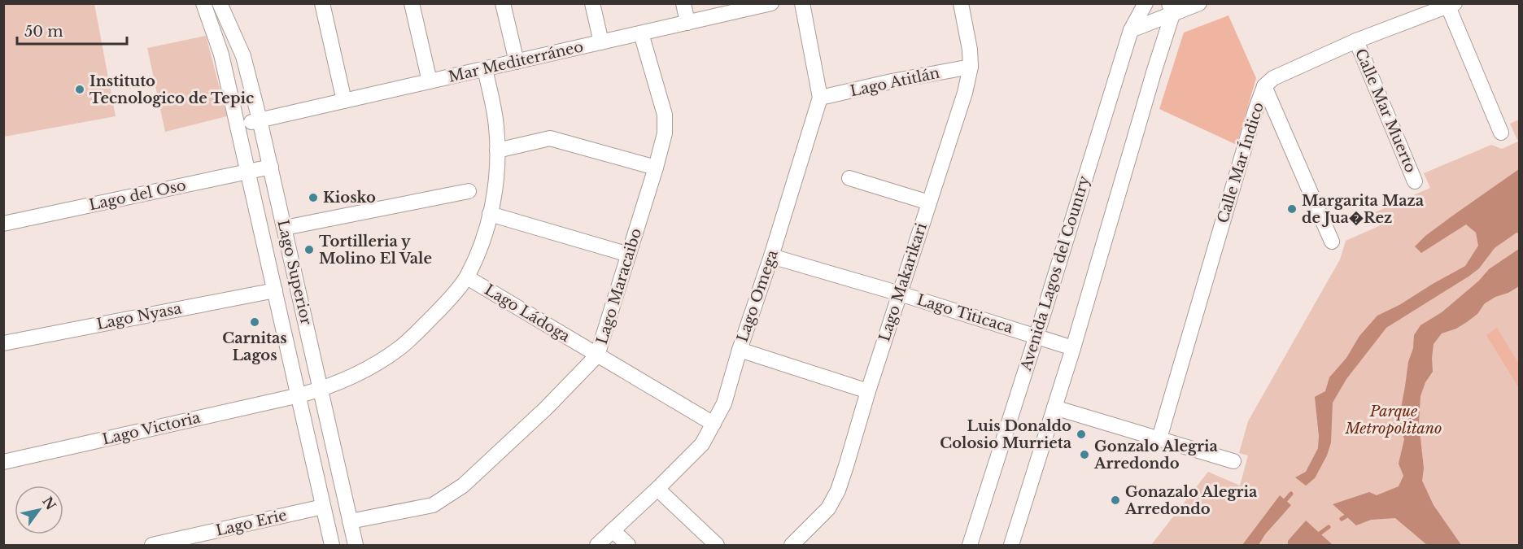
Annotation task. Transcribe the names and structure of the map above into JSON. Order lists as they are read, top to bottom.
{
  "streets": {
    "street": [
      "Mar Mediterráneo",
      "Lago Atitlán",
      "Calle Mar Muerto",
      "Calle Mar Índico",
      "Lago del Oso",
      "Lago Superior",
      "Avenida Lagos del Country",
      "Lago Makarikari",
      "Lago Maracaibo",
      "Lago Omega",
      "Lago Ládoga",
      "Lago Titicaca",
      "Lago Nyasa",
      "Lago Victoria",
      "Lago Erie"
    ]
  },
  "crossings": [
    ["Mar Mediterráneo", "Lago Superior"],
    ["Mar Mediterráneo", "Lago Maracaibo"],
    ["Mar Mediterráneo", "Lago Victoria"],
    ["Lago Atitlán", "Lago Makarikari"],
    ["Lago Atitlán", "Lago Omega"],
    ["Calle Mar Muerto", "Calle Mar Índico"],
    ["Lago del Oso", "Lago Superior"],
    ["Lago Superior", "Lago Maracaibo"],
    ["Lago Superior", "Lago Nyasa"],
    ["Lago Superior", "Lago Victoria"],
    ["Lago Superior", "Lago Erie"],
    ["Avenida Lagos del Country", "Lago Titicaca"],
    ["Lago Makarikari", "Lago Titicaca"],
    ["Lago Maracaibo", "Lago Ládoga"],
    ["Lago Omega", "Lago Ládoga"],
    ["Lago Omega", "Lago Titicaca"],
    ["Lago Ládoga", "Lago Victoria"]
  ],
  "parks": ["Parque Metropolitano"],
  "places": [
    "Instituto Tecnologico de Tepic",
    "Kiosko",
    "Margarita Maza de Jua�Rez",
    "Tortilleria y Molino El Vale",
    "Carnitas Lagos",
    "Luis Donaldo Colosio Murrieta",
    "Gonzalo Alegria Arredondo",
    "Gonazalo Alegria Arredondo"
  ],
  "scale_bar": "50 m",
  "north": "top right"
}
